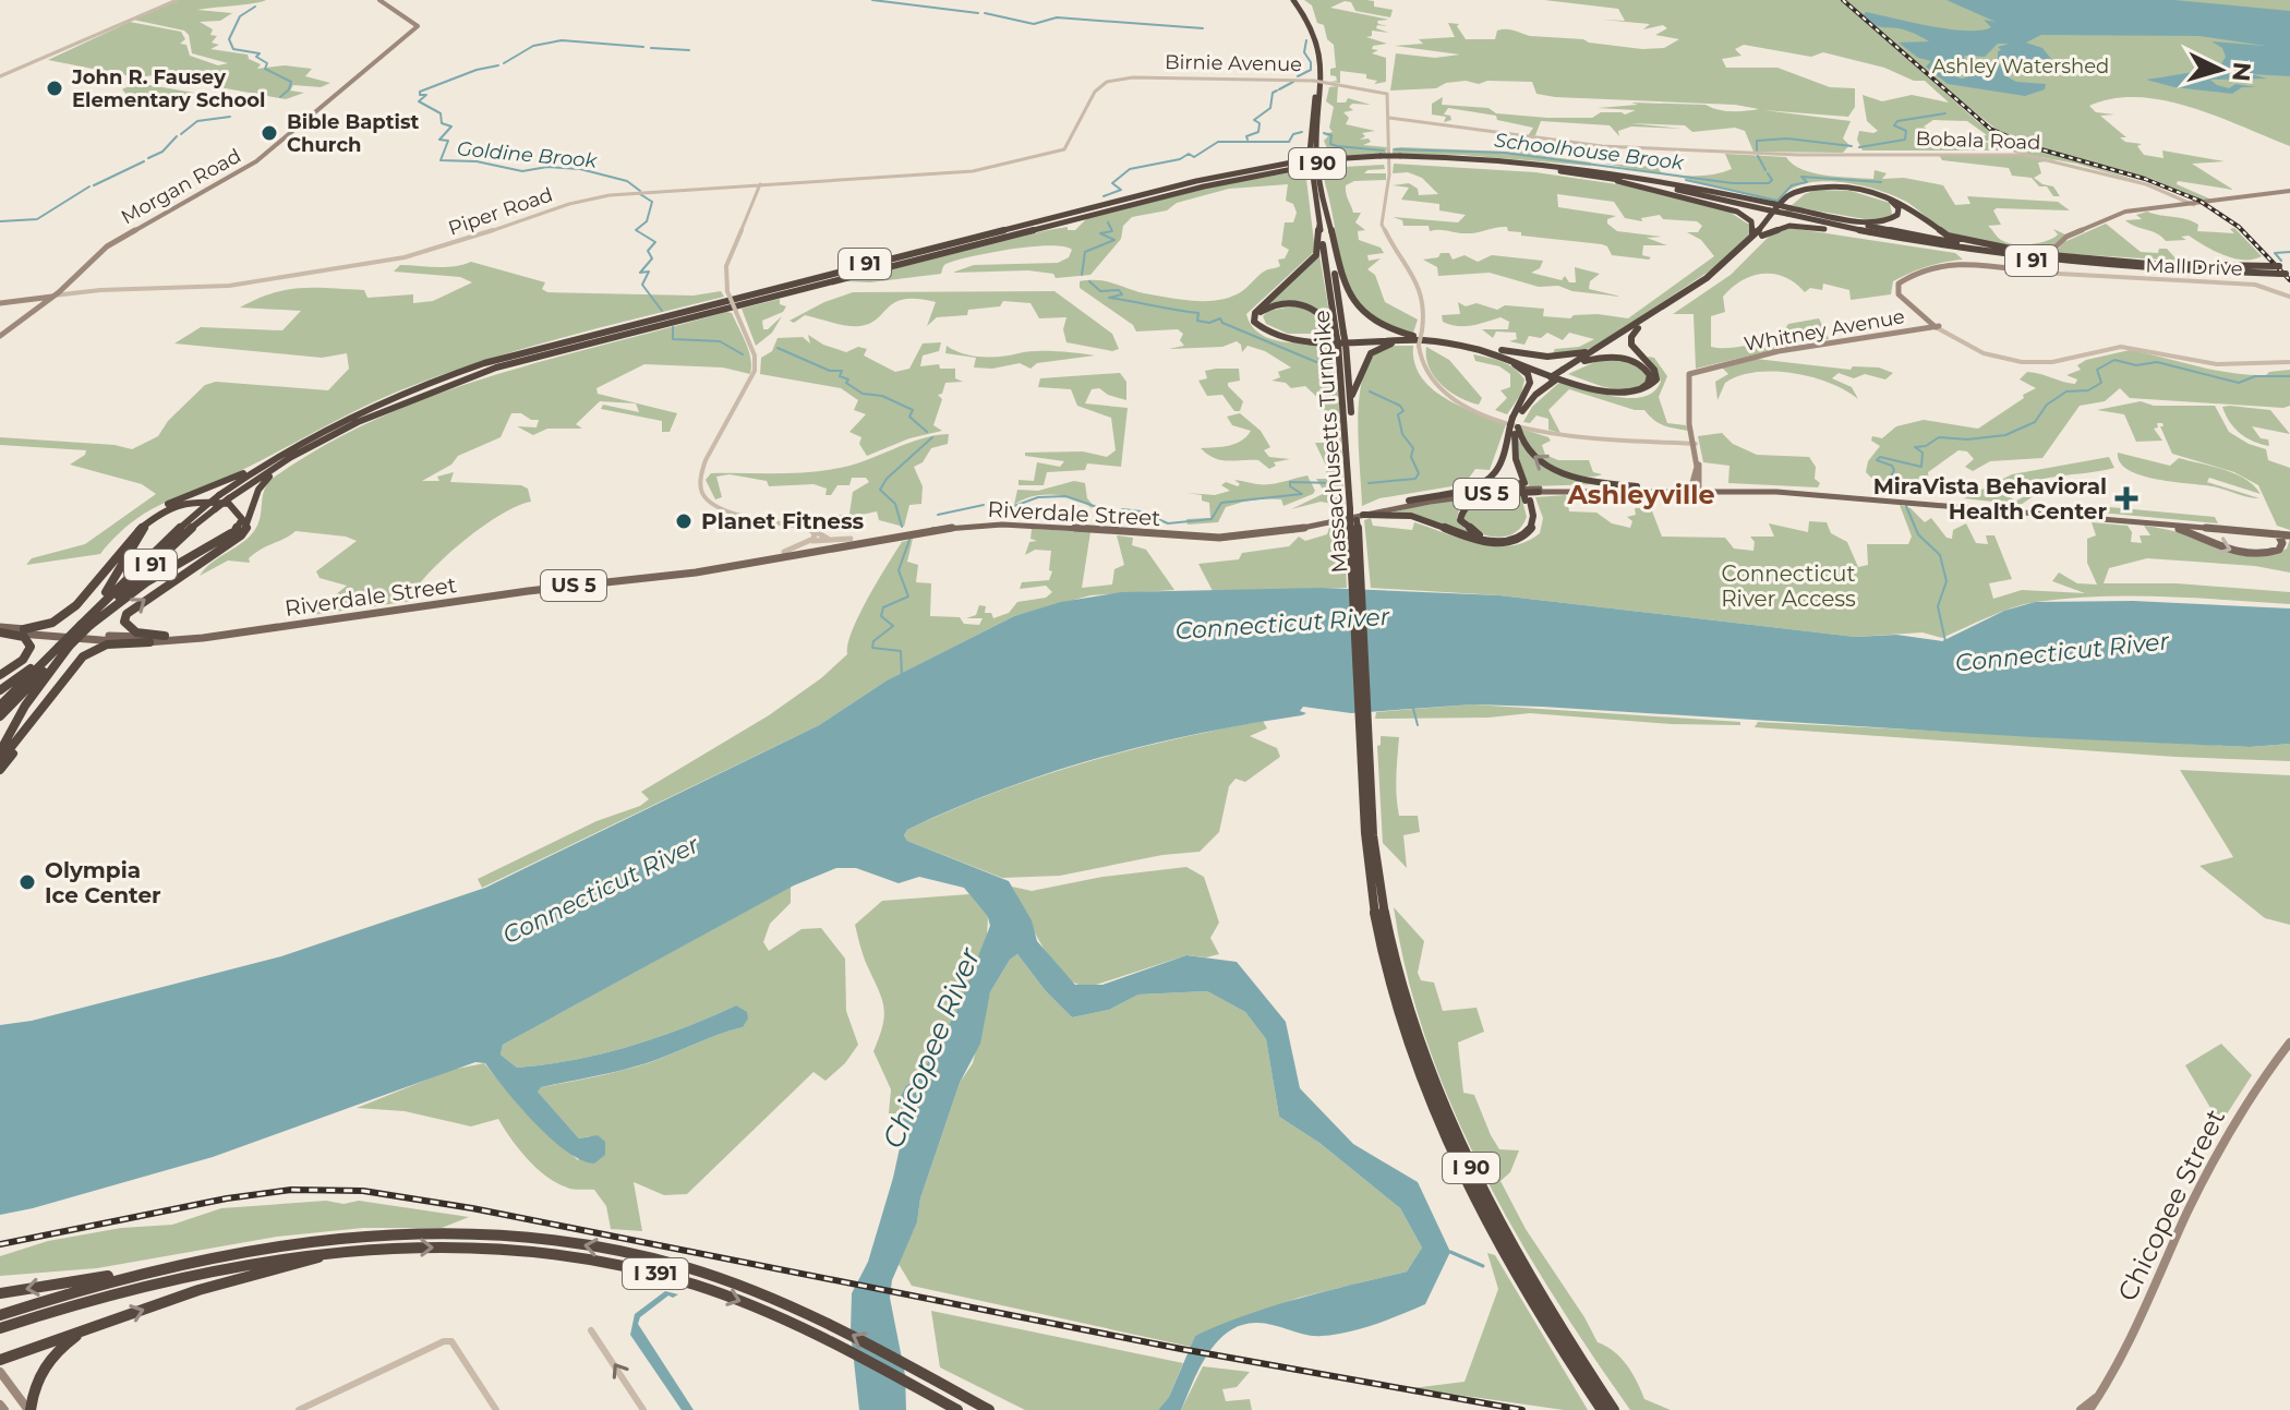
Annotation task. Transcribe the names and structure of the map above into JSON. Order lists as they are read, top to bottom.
{
  "streets": {
    "highway": [
      "I 90",
      "I 91",
      "Massachusetts Turnpike",
      "I 391"
    ],
    "main road": [
      "Morgan Road",
      "Piper Road",
      "Whitney Avenue",
      "US 5",
      "Riverdale Street",
      "Chicopee Street"
    ],
    "street": ["Birnie Avenue", "Bobala Road", "Mall Drive"]
  },
  "crossings": [
    ["Birnie Avenue", "Bobala Road"],
    ["Birnie Avenue", "Piper Road"],
    ["Morgan Road", "Piper Road"],
    ["Mall Drive", "Whitney Avenue"],
    ["Massachusetts Turnpike", "Riverdale Street"],
    ["US 5", "Riverdale Street"]
  ],
  "districts": ["Ashleyville"],
  "water": [
    "Schoolhouse Brook",
    "Goldine Brook",
    "Connecticut River",
    "Chicopee River"
  ],
  "parks": ["Ashley Watershed", "Connecticut River Access"],
  "places": {
    "other": [
      "John R. Fausey Elementary School",
      "Bible Baptist Church",
      "Planet Fitness",
      "Olympia Ice Center"
    ],
    "health": ["MiraVista Behavioral Health Center"]
  },
  "north": "right"
}
